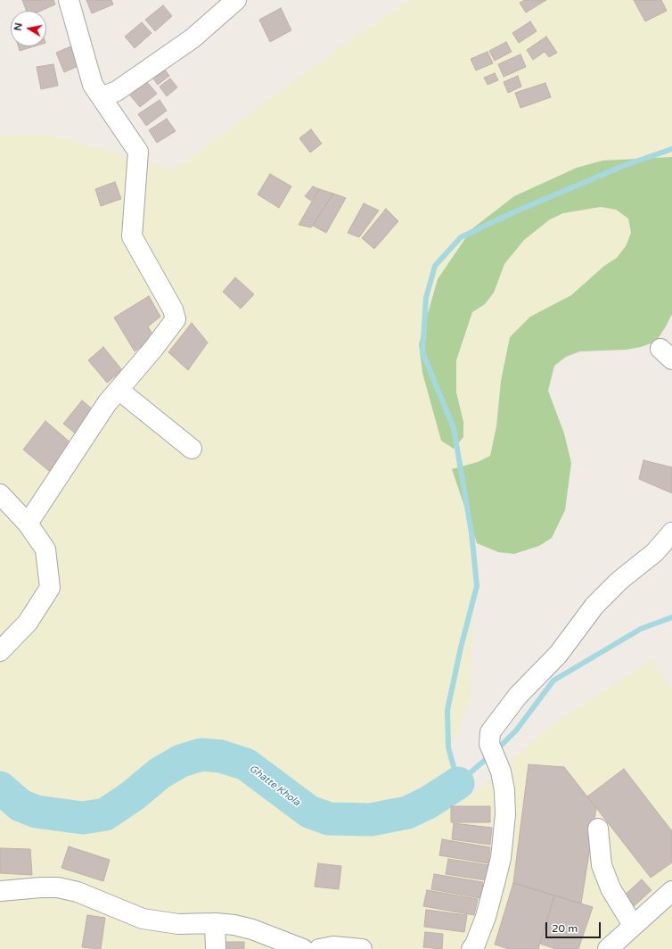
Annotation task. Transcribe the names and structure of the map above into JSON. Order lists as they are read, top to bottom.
{
  "water": ["Ghatte Khola"],
  "scale_bar": "20 m",
  "north": "left"
}
